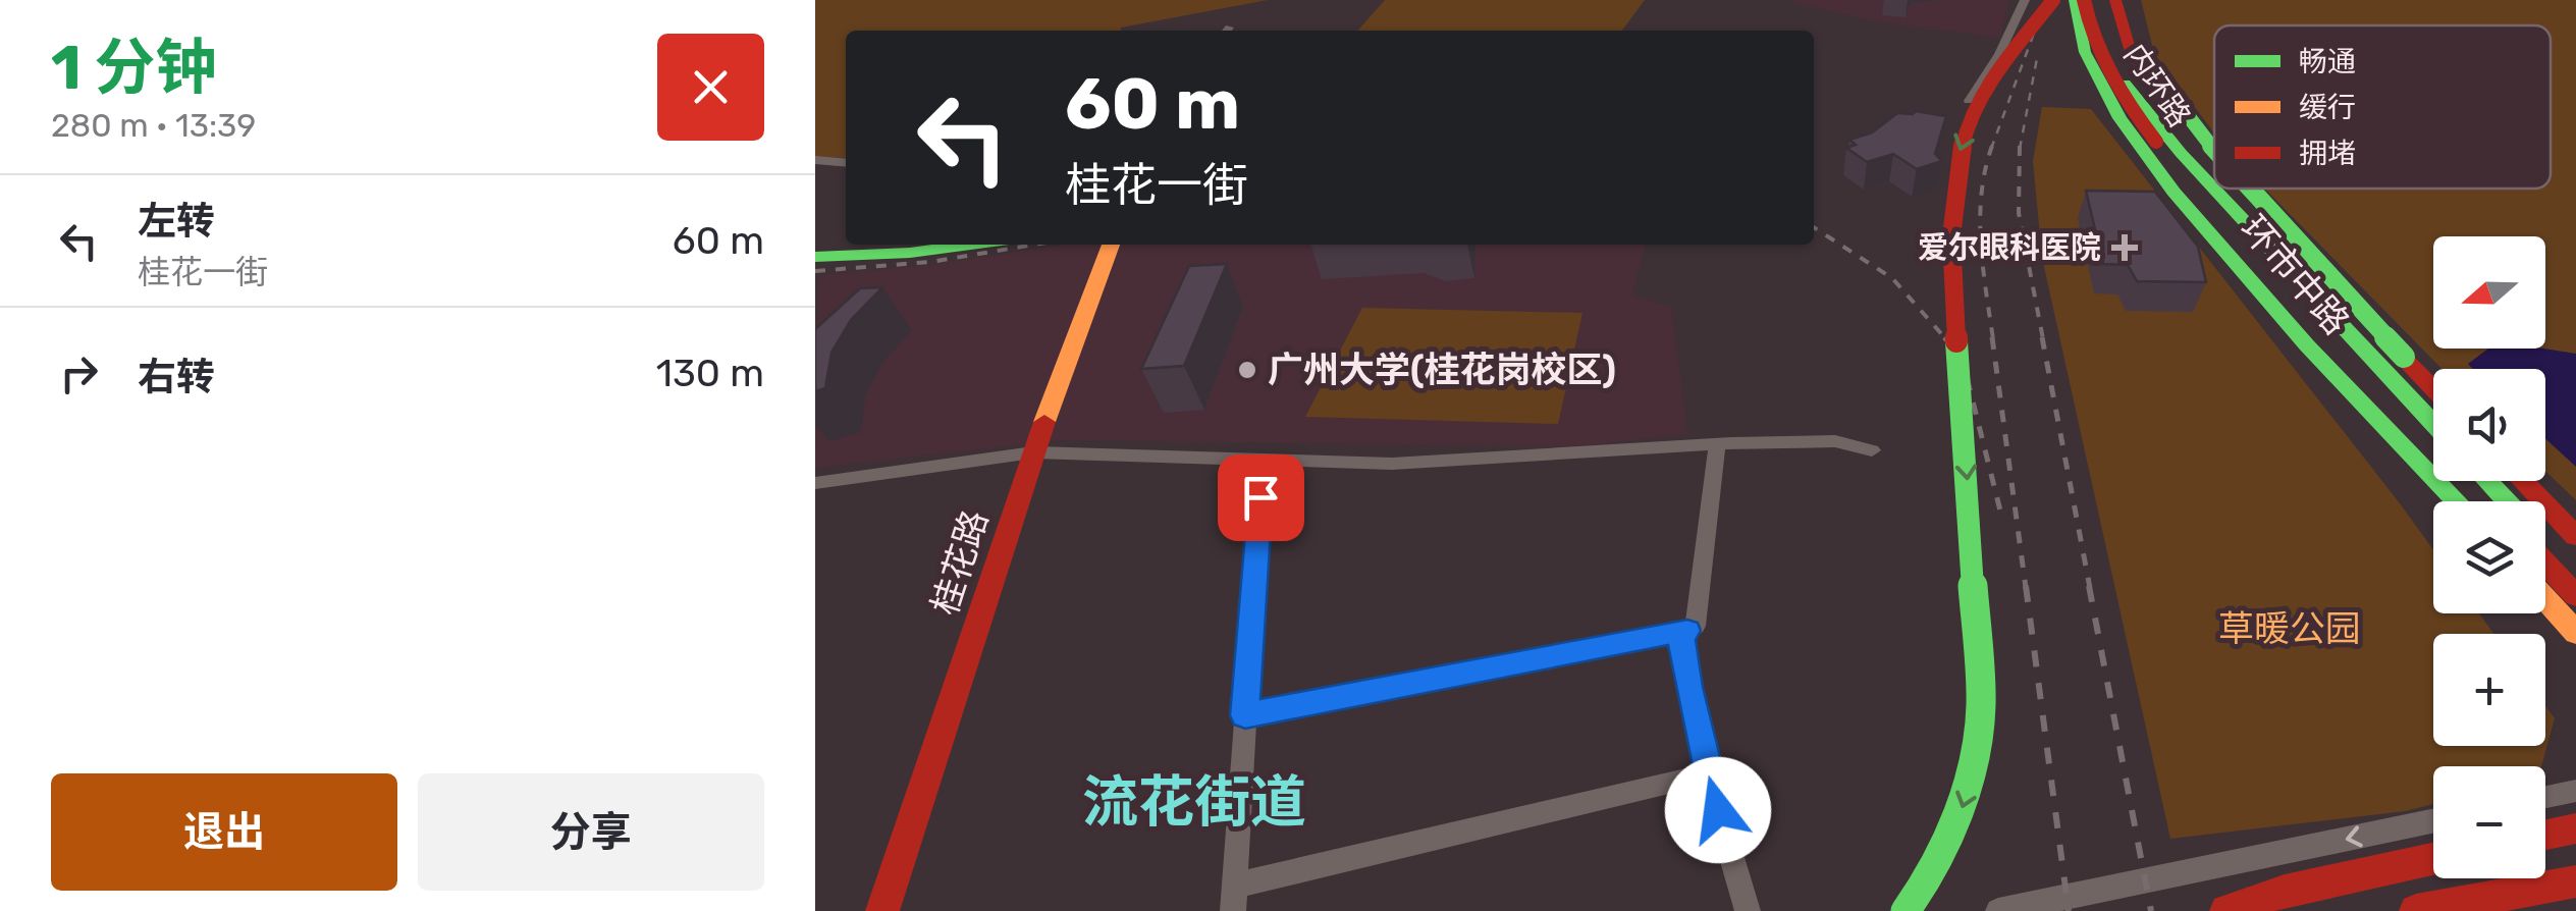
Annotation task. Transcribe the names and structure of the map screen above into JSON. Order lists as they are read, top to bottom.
{
  "streets": {
    "main road": ["内环路", "环市中路", "桂花路"]
  },
  "crossings": [
    ["内环路", "环市中路"]
  ],
  "districts": ["流花街道"],
  "parks": ["草暖公园"],
  "places": {
    "health": ["爱尔眼科医院"],
    "other": ["广州大学(桂花岗校区)"]
  },
  "legend": ["畅通", "缓行", "拥堵"],
  "north": "left",
  "page": {
    "heading": ["1 分钟", "280 m · 13:39"],
    "turn": ["60 m", "桂花一街"],
    "list": [
      {
        "name": "左转",
        "note": "桂花一街",
        "value": "60 m"
      },
      {
        "name": "右转",
        "value": "130 m"
      }
    ],
    "map_buttons": ["+", "−"],
    "buttons": ["退出", "分享"]
  }
}
